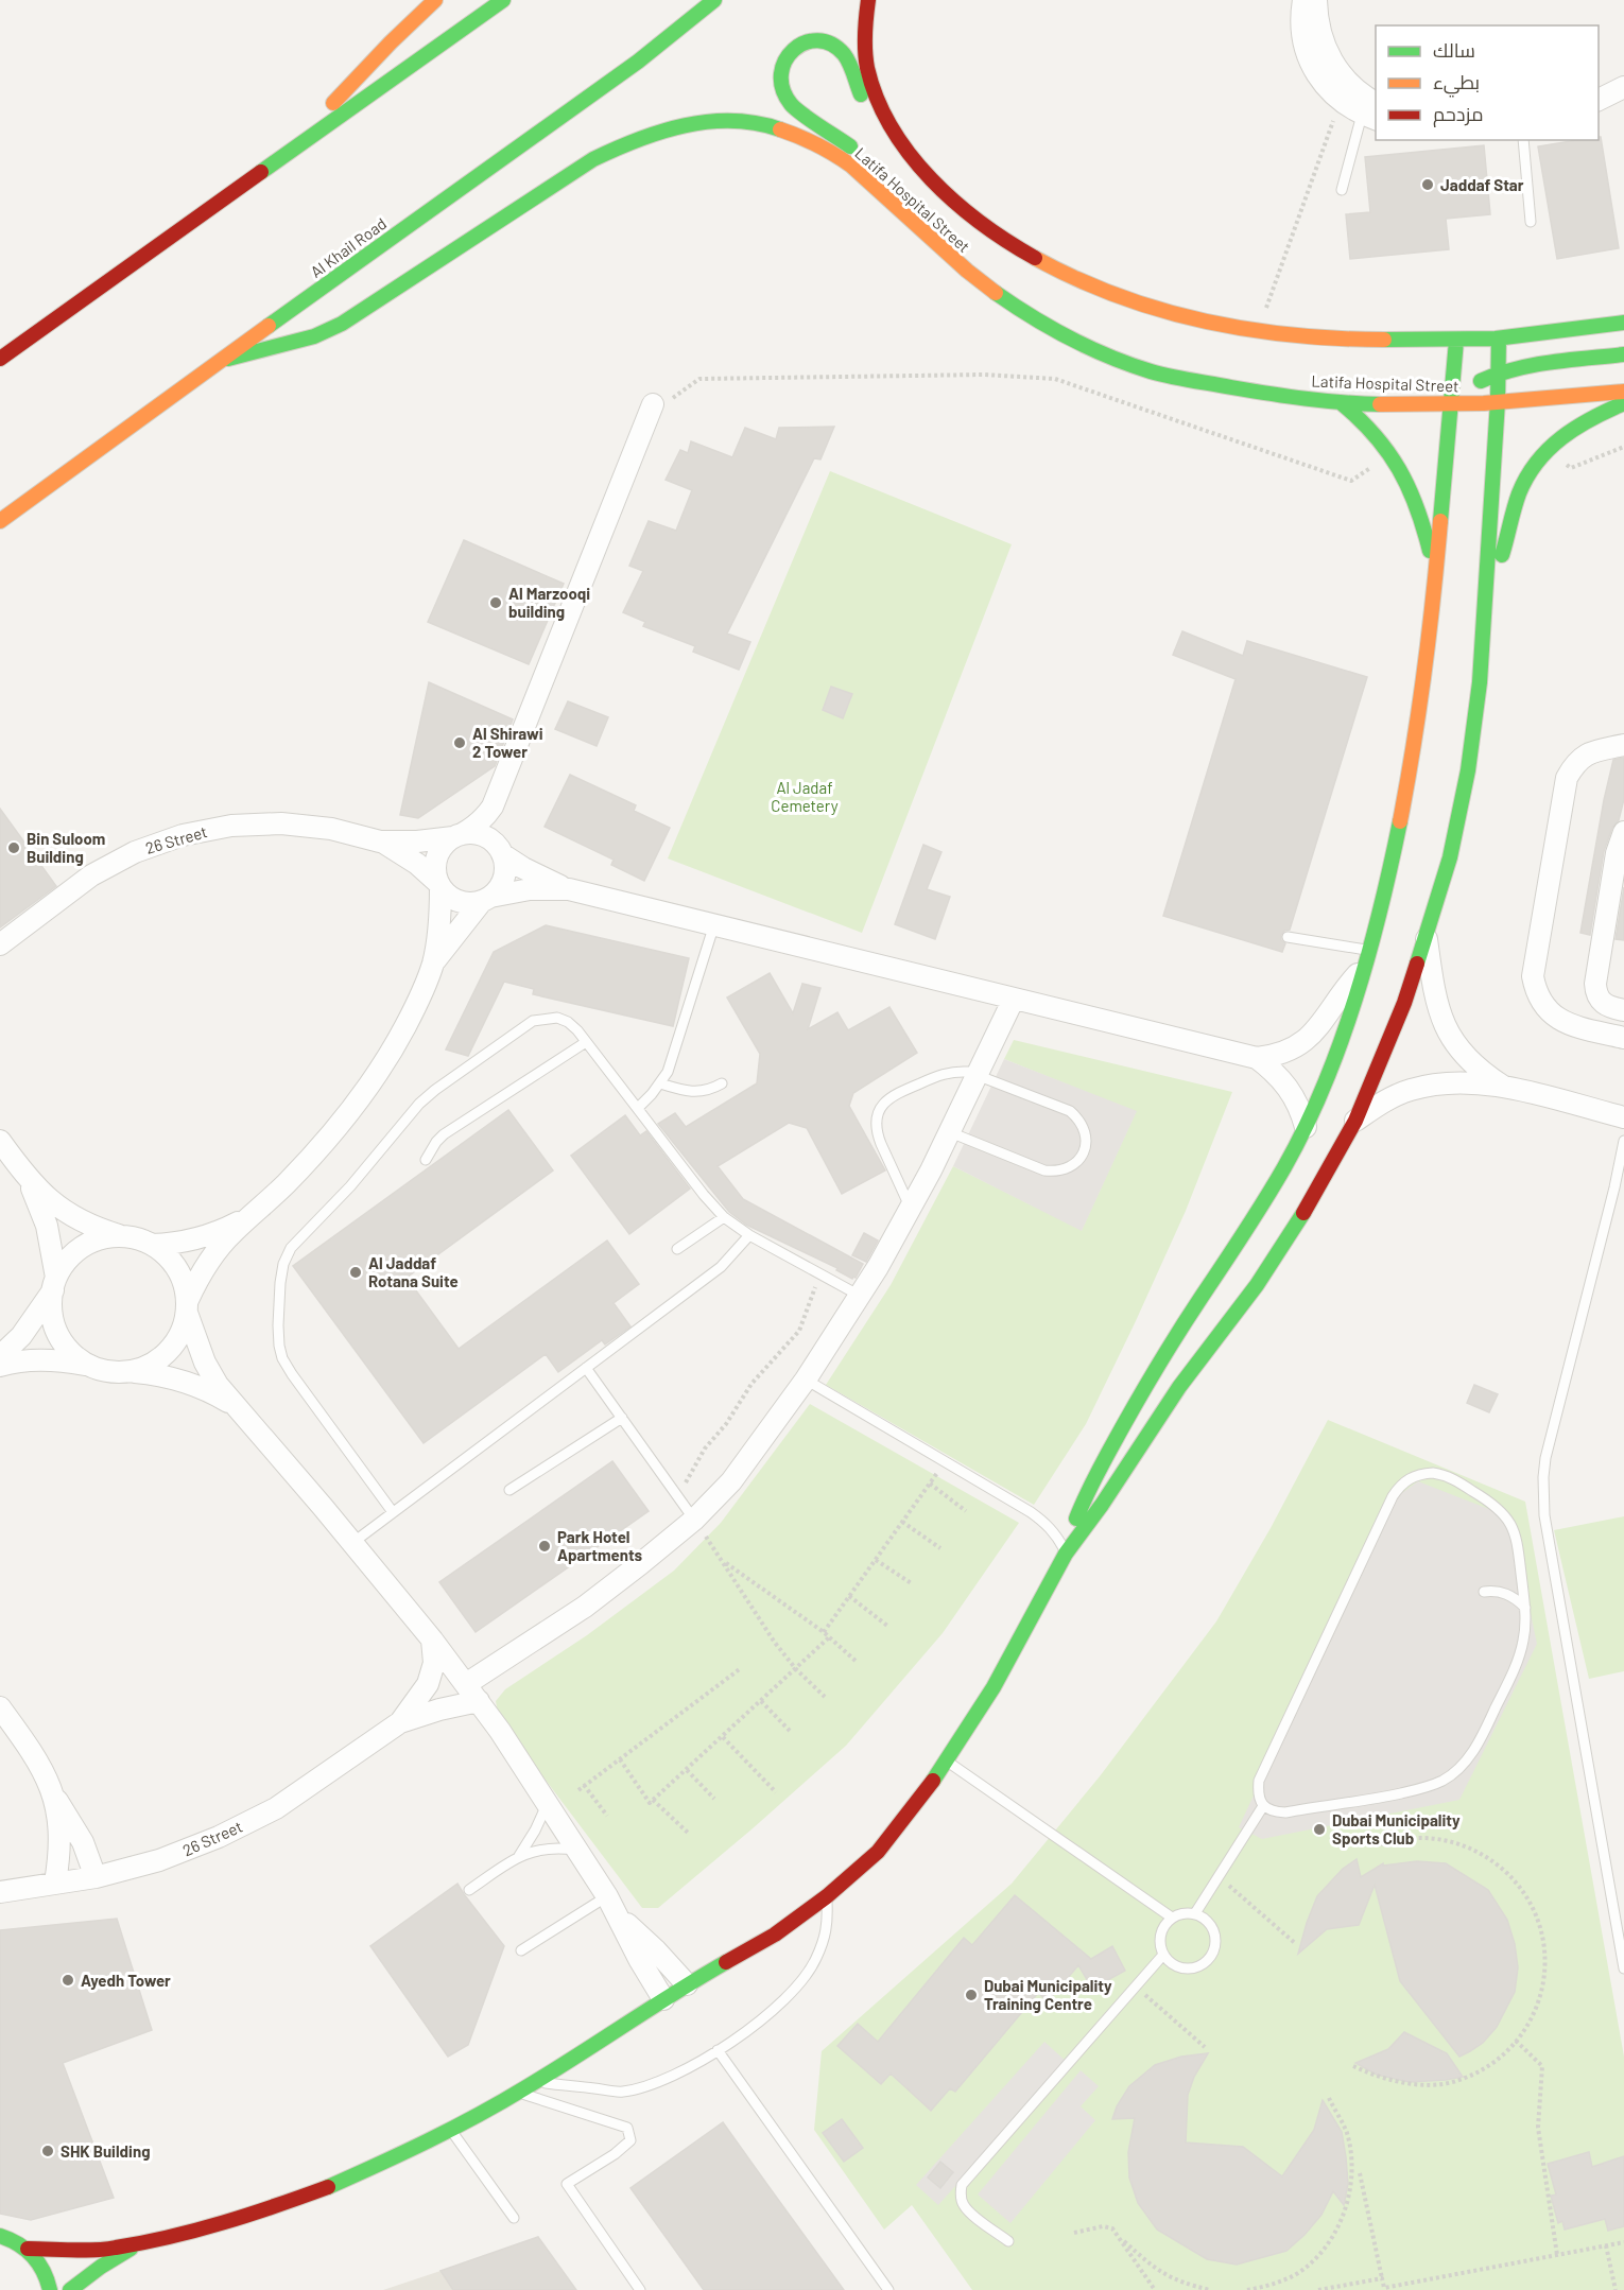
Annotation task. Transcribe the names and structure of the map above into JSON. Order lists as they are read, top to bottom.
{
  "streets": {
    "main road": ["Latifa Hospital Street", "Al Khail Road"],
    "street": ["26 Street"]
  },
  "crossings": [
    ["Latifa Hospital Street", "Al Khail Road"]
  ],
  "parks": ["Al Jadaf Cemetery"],
  "places": [
    "Jaddaf Star",
    "Al Marzooqi building",
    "Al Shirawi 2 Tower",
    "Bin Suloom Building",
    "Al Jaddaf Rotana Suite",
    "Park Hotel Apartments",
    "Dubai Municipality Sports Club",
    "Ayedh Tower",
    "Dubai Municipality Training Centre",
    "SHK Building"
  ],
  "legend": ["سالك", "بطيء", "مزدحم"]
}
